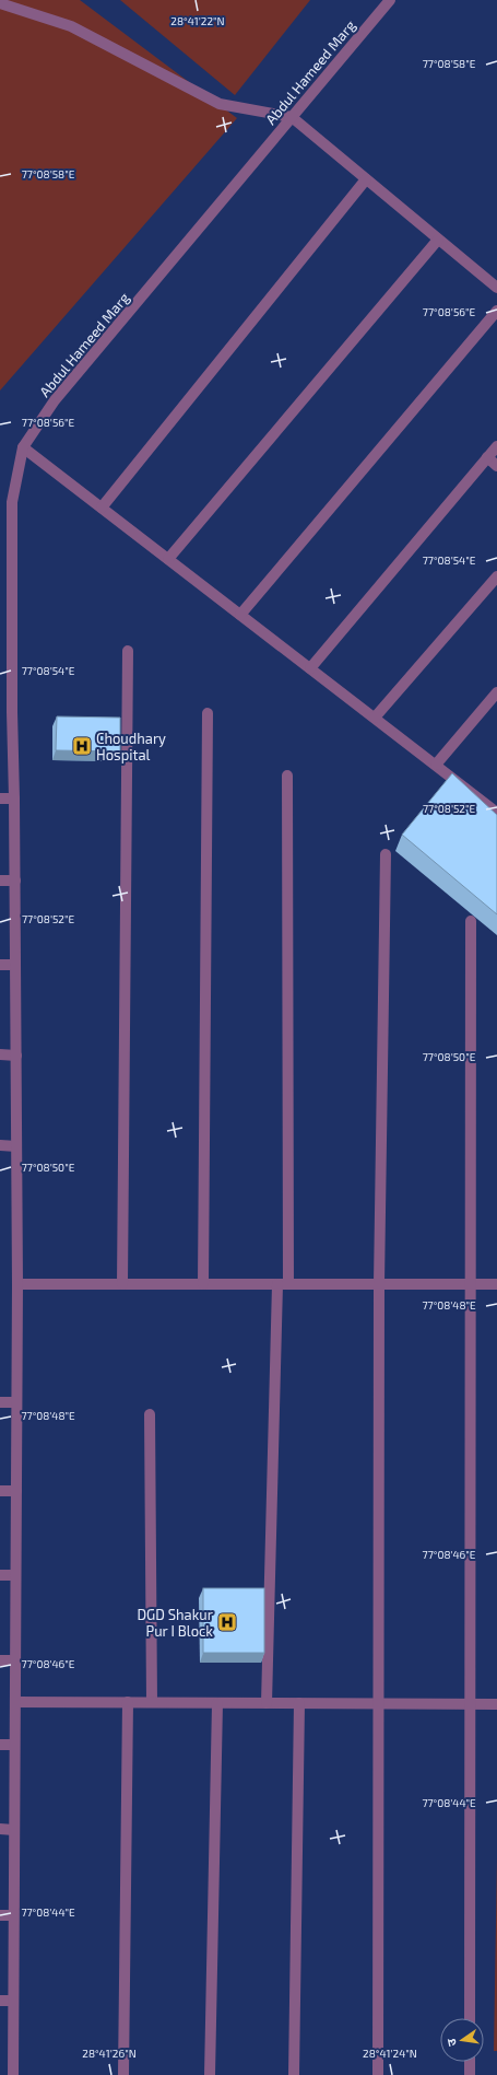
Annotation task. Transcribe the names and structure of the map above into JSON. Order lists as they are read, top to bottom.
{
  "streets": {
    "street": ["Abdul Hameed Marg"]
  },
  "places": {
    "hospital": ["Choudhary Hospital", "DGD Shakur Pur I Block"]
  },
  "north": "left",
  "coordinates": [
    "28°41'22\"N",
    "77°08'58\"E",
    "77°08'56\"E",
    "77°08'54\"E",
    "77°08'52\"E",
    "77°08'50\"E",
    "77°08'48\"E",
    "77°08'46\"E",
    "77°08'44\"E",
    "28°41'26\"N",
    "28°41'24\"N"
  ]
}
